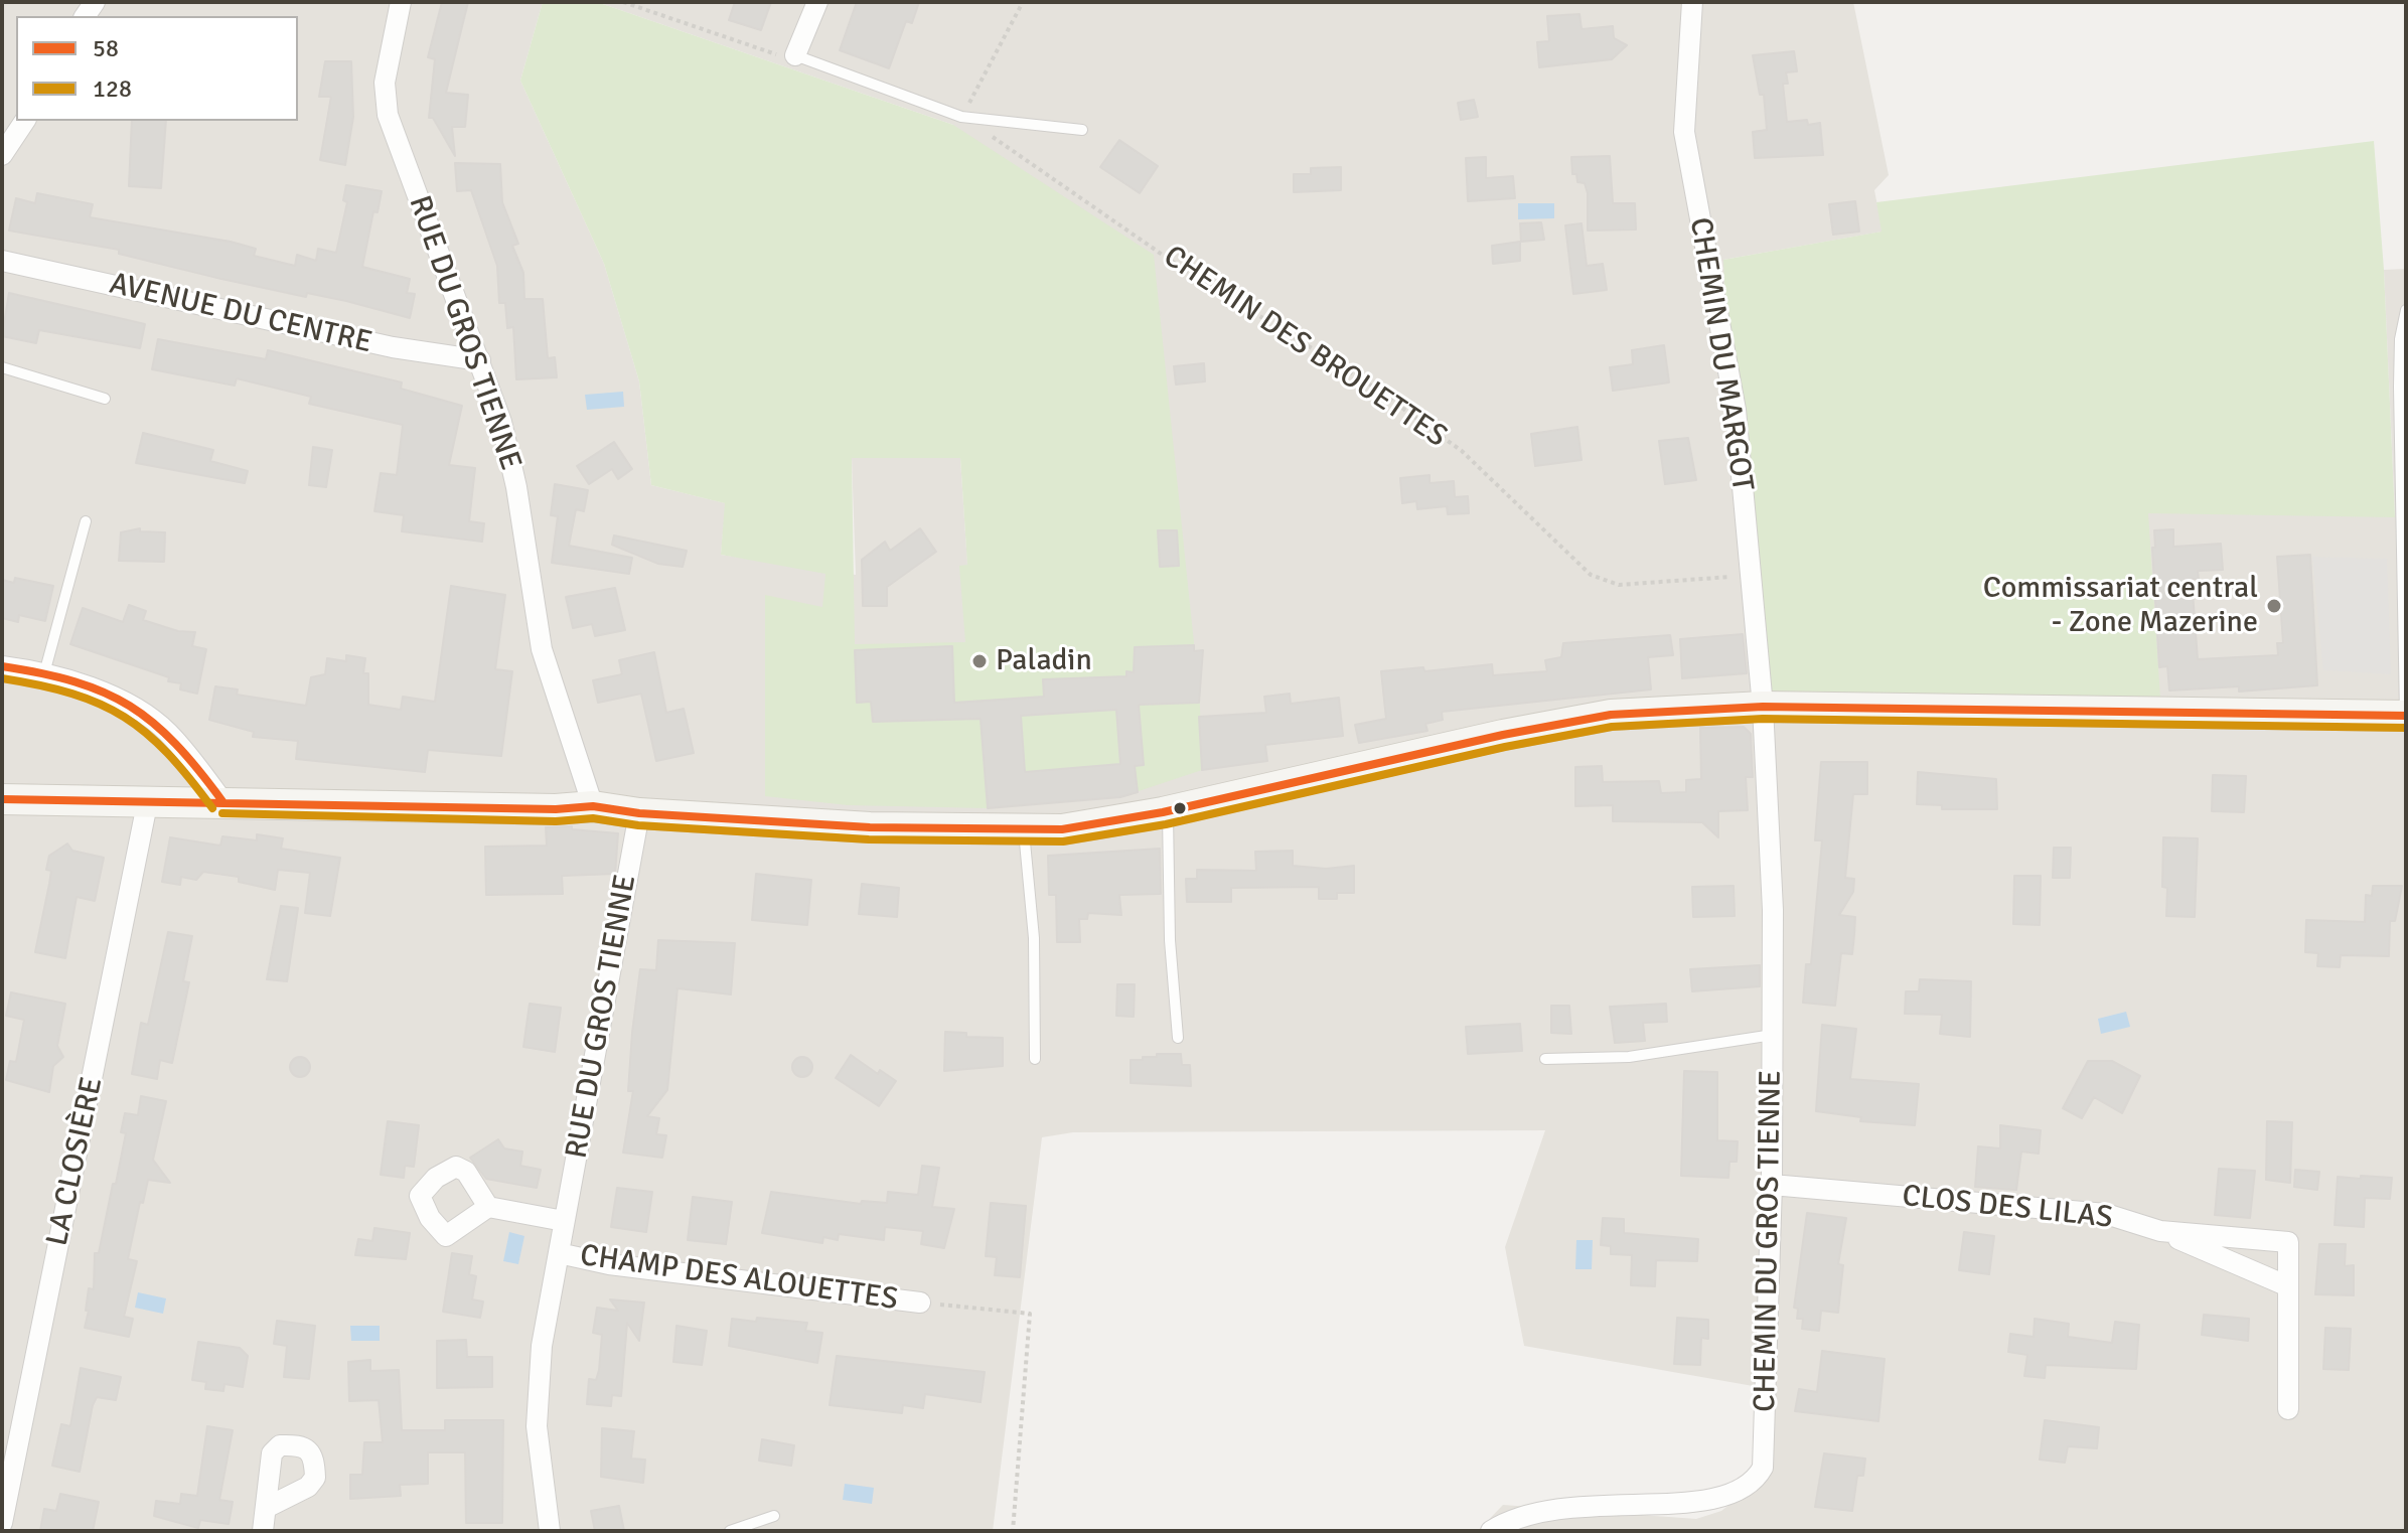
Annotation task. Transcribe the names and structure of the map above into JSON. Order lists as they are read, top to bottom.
{
  "streets": {
    "street": [
      "AVENUE DU CENTRE",
      "RUE DU GROS TIENNE",
      "CHEMIN DU MARGOT",
      "LA CLOSIÈRE",
      "CLOS DES LILAS",
      "CHEMIN DU GROS TIENNE",
      "CHAMP DES ALOUETTES"
    ],
    "path": ["CHEMIN DES BROUETTES"]
  },
  "crossings": [
    ["AVENUE DU CENTRE", "RUE DU GROS TIENNE"],
    ["RUE DU GROS TIENNE", "CHAMP DES ALOUETTES"],
    ["CHEMIN DES BROUETTES", "CHEMIN DU MARGOT"],
    ["CHEMIN DU MARGOT", "CHEMIN DU GROS TIENNE"],
    ["CLOS DES LILAS", "CHEMIN DU GROS TIENNE"]
  ],
  "places": ["Commissariat central - Zone Mazerine", "Paladin"],
  "lines": ["transit line 58", "transit line 128"],
  "legend": ["58", "128"]
}
